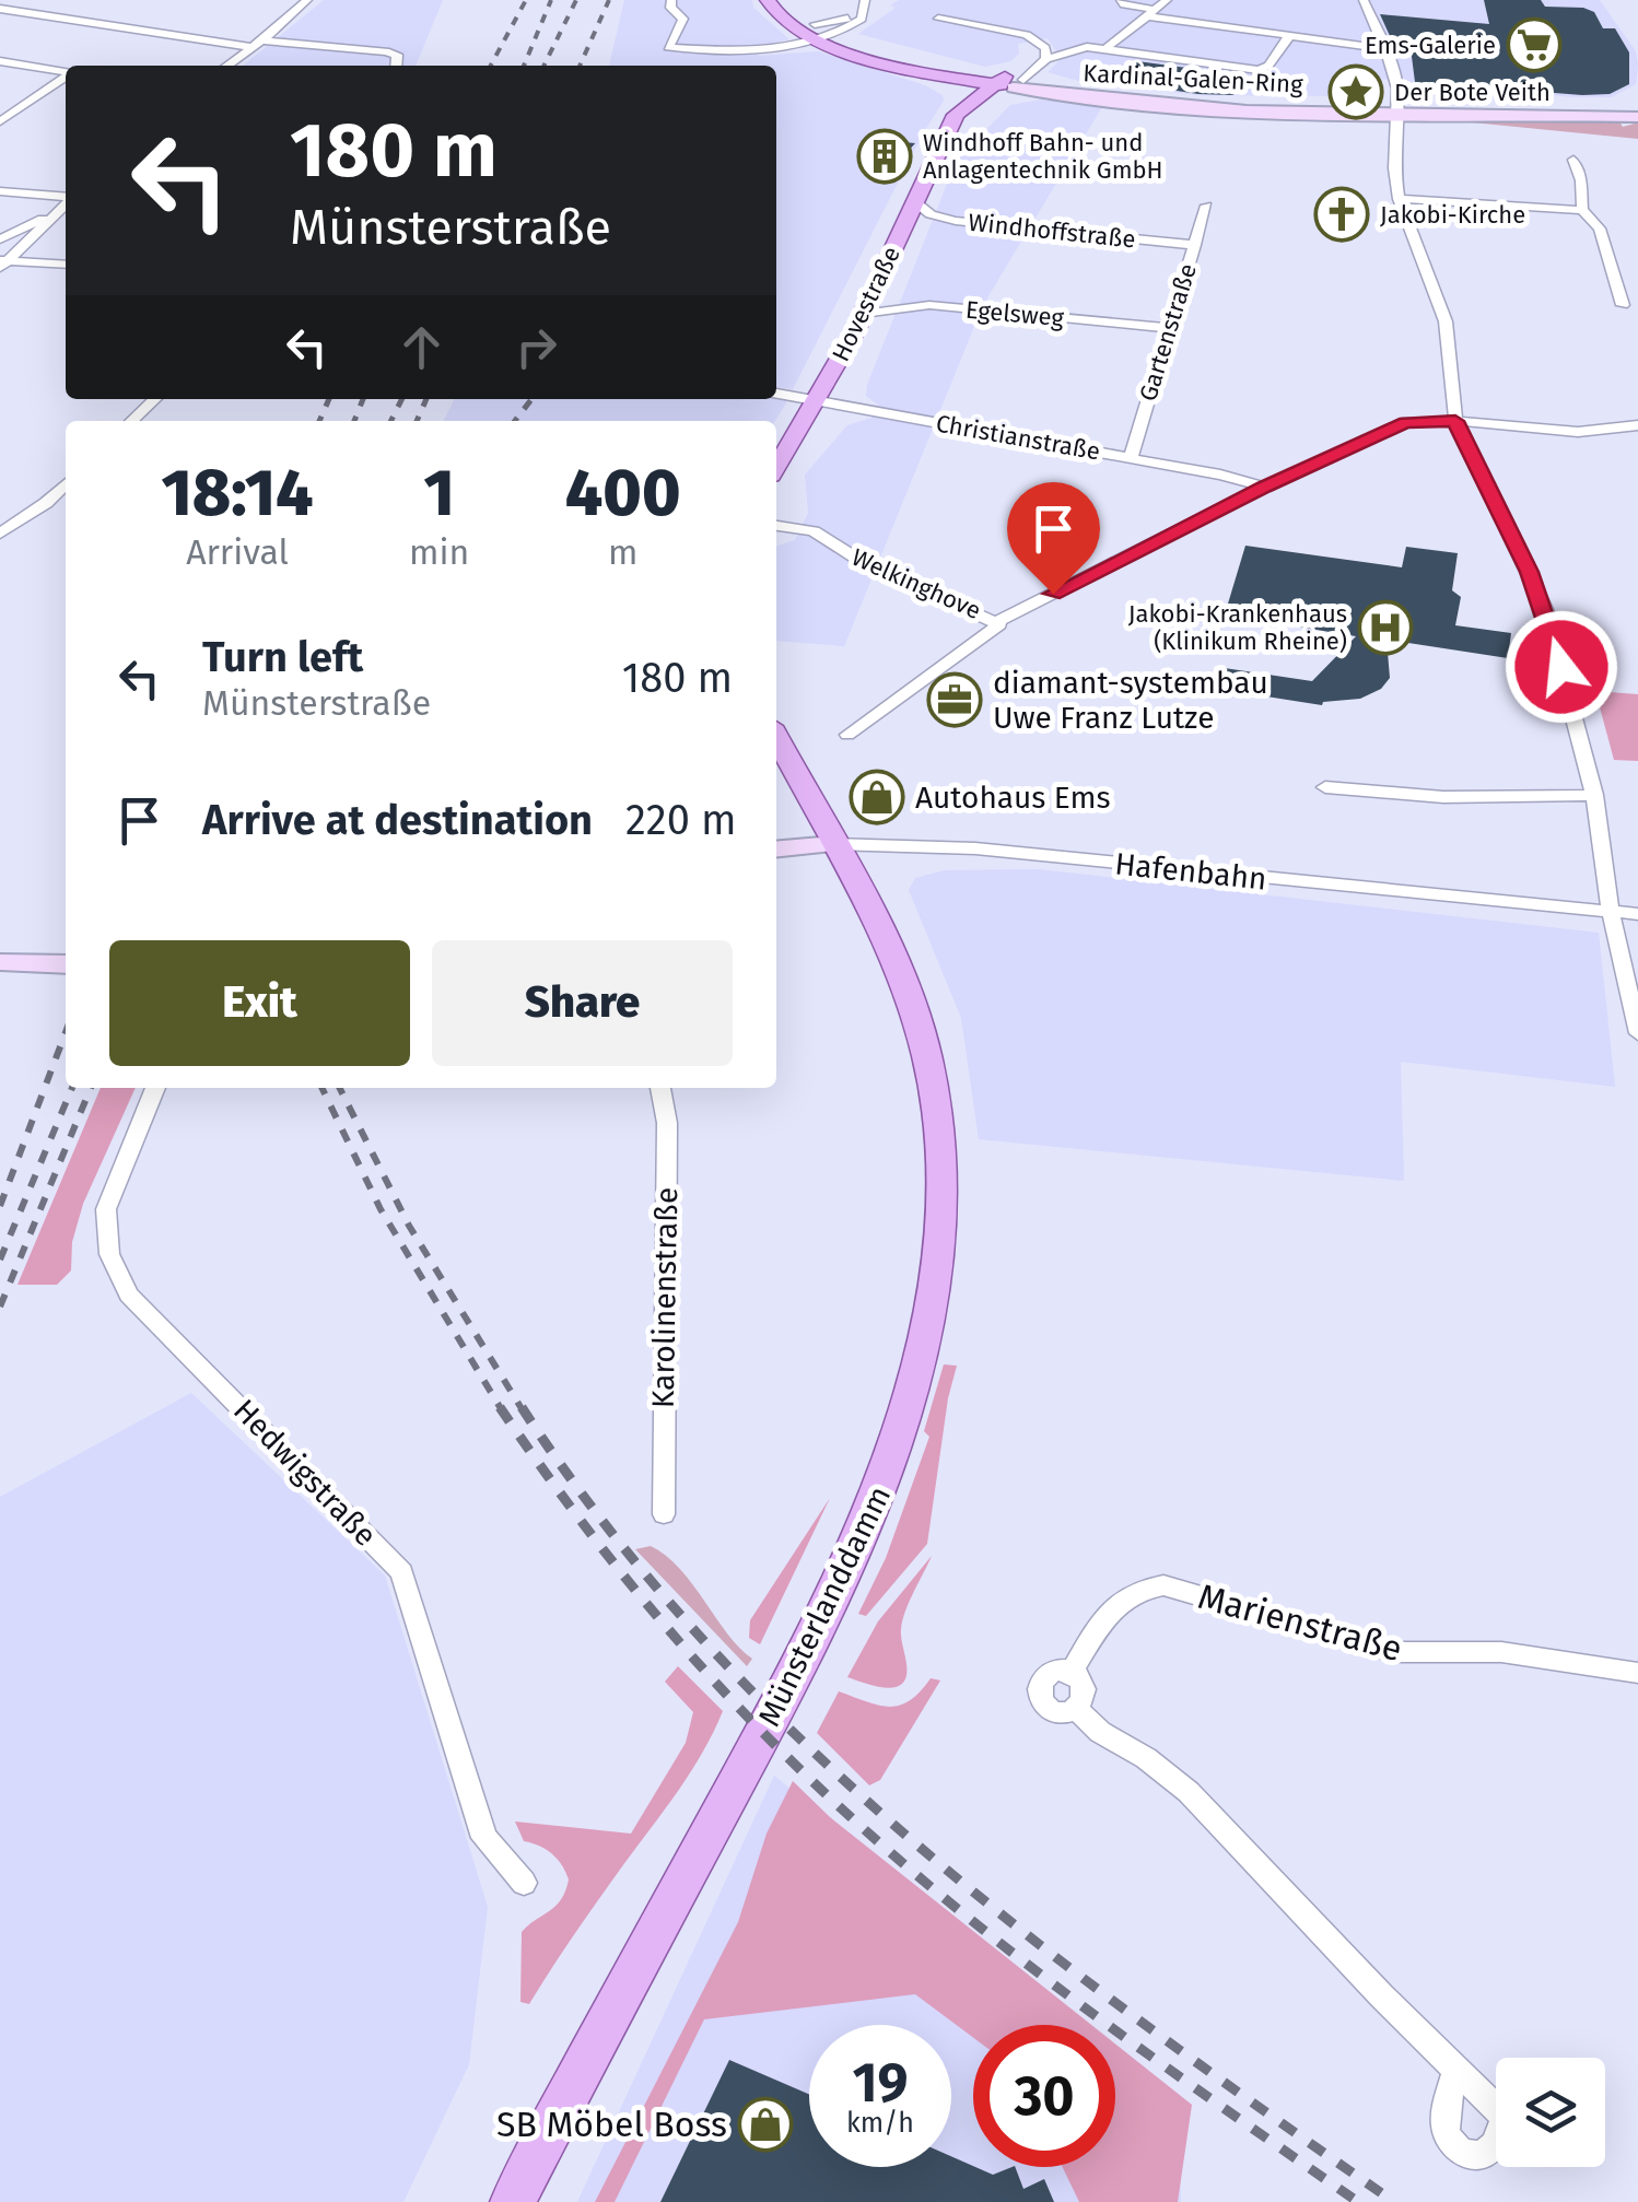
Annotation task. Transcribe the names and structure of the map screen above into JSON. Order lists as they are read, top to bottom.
{
  "streets": {
    "main road": [
      "Kardinal-Galen-Ring",
      "Hovestraße",
      "Hafenbahn",
      "Münsterlanddamm"
    ],
    "street": [
      "Windhoffstraße",
      "Egelsweg",
      "Gartenstraße",
      "Christianstraße",
      "Welkinghove",
      "Karolinenstraße",
      "Hedwigstraße",
      "Marienstraße"
    ]
  },
  "crossings": [
    ["Kardinal-Galen-Ring", "Hovestraße"],
    ["Windhoffstraße", "Hovestraße"],
    ["Windhoffstraße", "Gartenstraße"],
    ["Hovestraße", "Egelsweg"],
    ["Hovestraße", "Christianstraße"],
    ["Egelsweg", "Gartenstraße"],
    ["Gartenstraße", "Christianstraße"],
    ["Hafenbahn", "Münsterlanddamm"]
  ],
  "places": {
    "supermarket": ["Ems-Galerie"],
    "place": ["Der Bote Veith"],
    "building": ["Windhoff Bahn- und Anlagentechnik GmbH"],
    "church": ["Jakobi-Kirche"],
    "hospital": ["Jakobi-Krankenhaus (Klinikum Rheine)"],
    "office": ["diamant-systembau Uwe Franz Lutze"],
    "shop": ["Autohaus Ems", "SB Möbel Boss"]
  },
  "page": {
    "turn": ["180 m", "Münsterstraße"],
    "eta": [
      "18:14",
      "Arrival",
      "1",
      "min",
      "400",
      "m"
    ],
    "list": [
      {
        "name": "Turn left",
        "note": "Münsterstraße",
        "value": "180 m"
      },
      {
        "name": "Arrive at destination",
        "value": "220 m"
      }
    ],
    "buttons": ["Exit", "Share"],
    "speed": "19 km/h",
    "limit": "30"
  }
}
